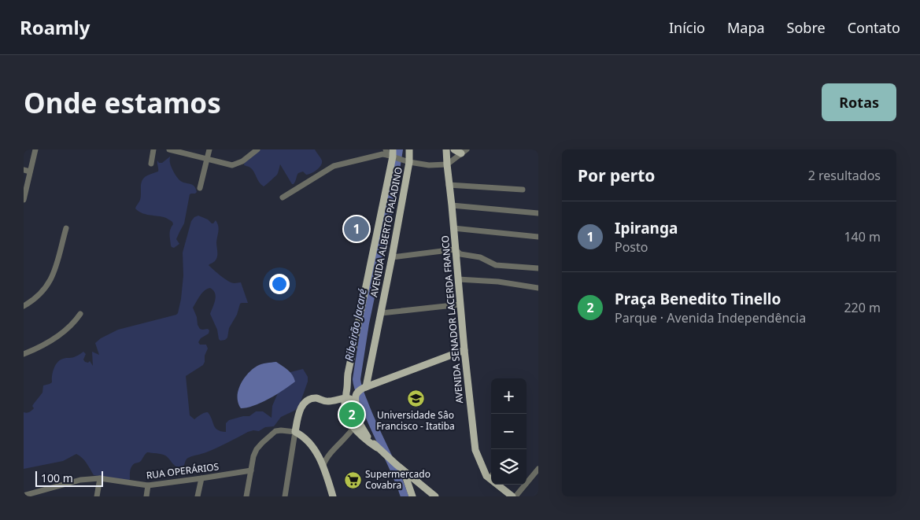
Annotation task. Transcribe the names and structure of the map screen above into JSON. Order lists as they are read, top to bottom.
{
  "streets": {
    "main road": ["AVENIDA ALBERTO PALADINO", "AVENIDA SENADOR LACERDA FRANCO"],
    "street": ["RUA OPERÁRIOS"]
  },
  "water": ["Ribeirão Jacaré"],
  "places": {
    "school or university": ["Universidade Sâo Francisco - Itatiba"],
    "supermarket": ["Supermercado Covabra"]
  },
  "scale_bar": "100 m",
  "page": {
    "header": "Roamly",
    "nav": [
      "Início",
      "Mapa",
      "Sobre",
      "Contato"
    ],
    "buttons": "Rotas",
    "title": "Onde estamos",
    "heading": ["Por perto", "2 resultados"],
    "list": [
      {
        "mark": "1",
        "name": "Ipiranga",
        "note": "Posto",
        "value": "140 m"
      },
      {
        "mark": "2",
        "name": "Praça Benedito Tinello",
        "note": "Parque · Avenida Independência",
        "value": "220 m"
      }
    ],
    "pins": ["1", "2"],
    "map_buttons": ["+", "−"],
    "scale": "100 m"
  }
}
